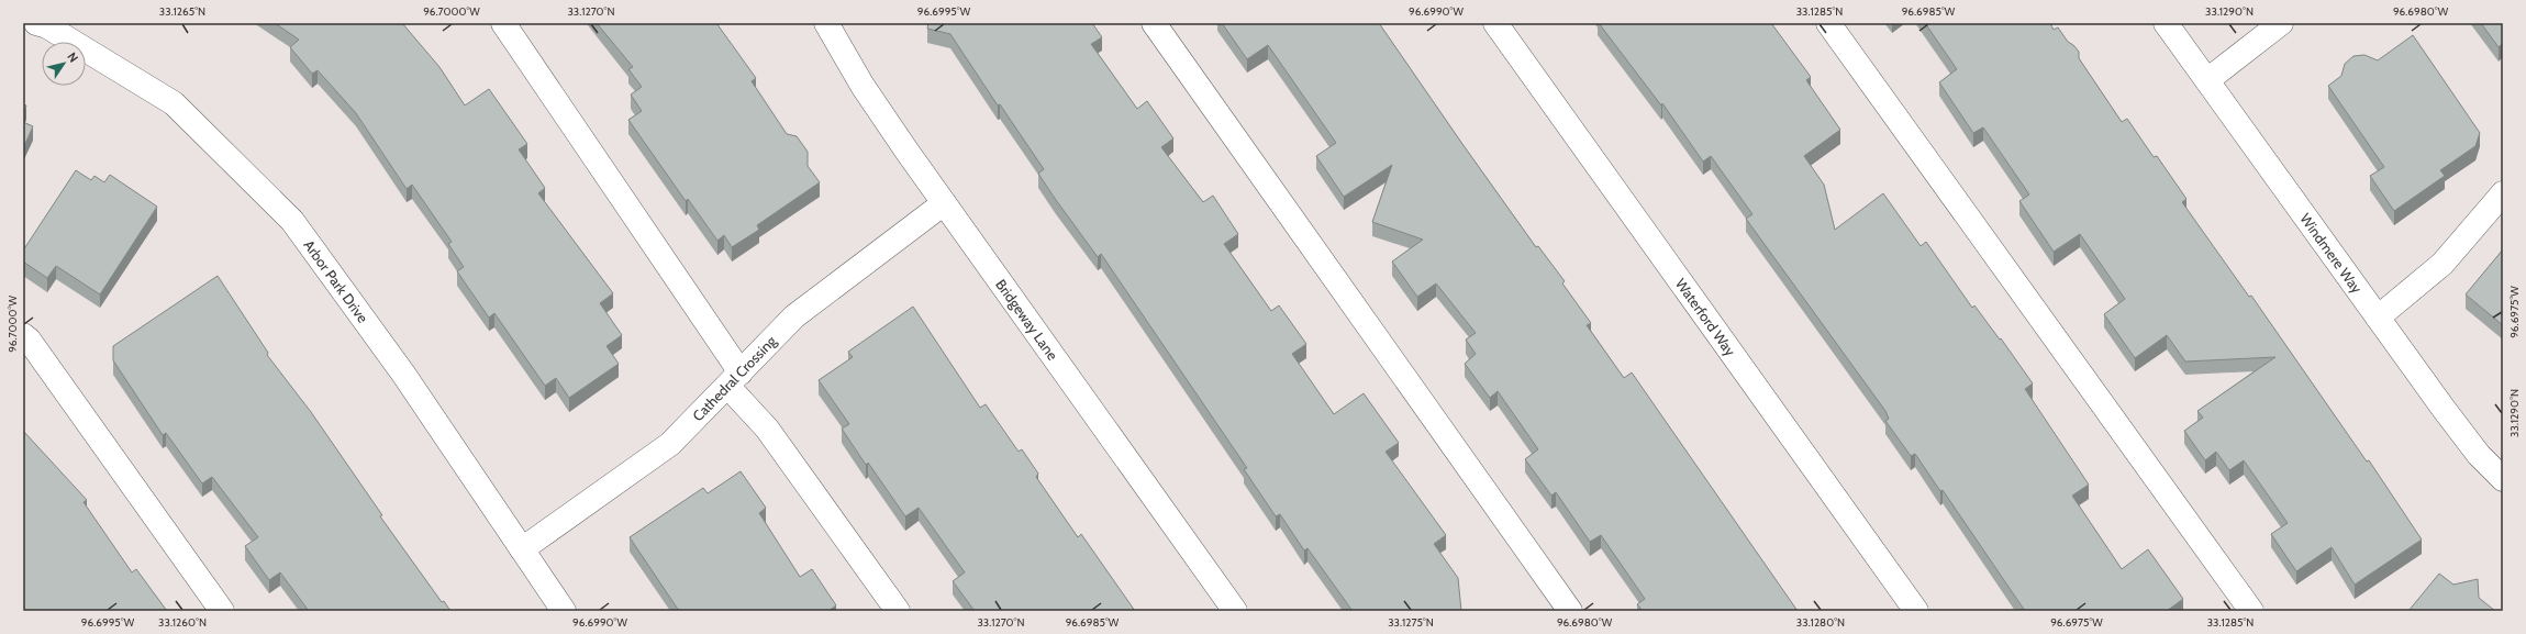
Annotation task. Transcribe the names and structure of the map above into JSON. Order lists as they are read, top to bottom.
{
  "streets": {
    "street": [
      "Windmere Way",
      "Arbor Park Drive",
      "Waterford Way",
      "Bridgeway Lane",
      "Cathedral Crossing"
    ]
  },
  "crossings": [
    ["Arbor Park Drive", "Cathedral Crossing"],
    ["Bridgeway Lane", "Cathedral Crossing"]
  ],
  "north": "top right",
  "coordinates": [
    "33.1265°N",
    "96.7000°W",
    "33.1270°N",
    "96.6995°W",
    "96.6990°W",
    "33.1285°N",
    "96.6985°W",
    "33.1290°N",
    "96.6980°W",
    "96.6975°W",
    "33.1260°N",
    "33.1275°N",
    "33.1280°N"
  ]
}
